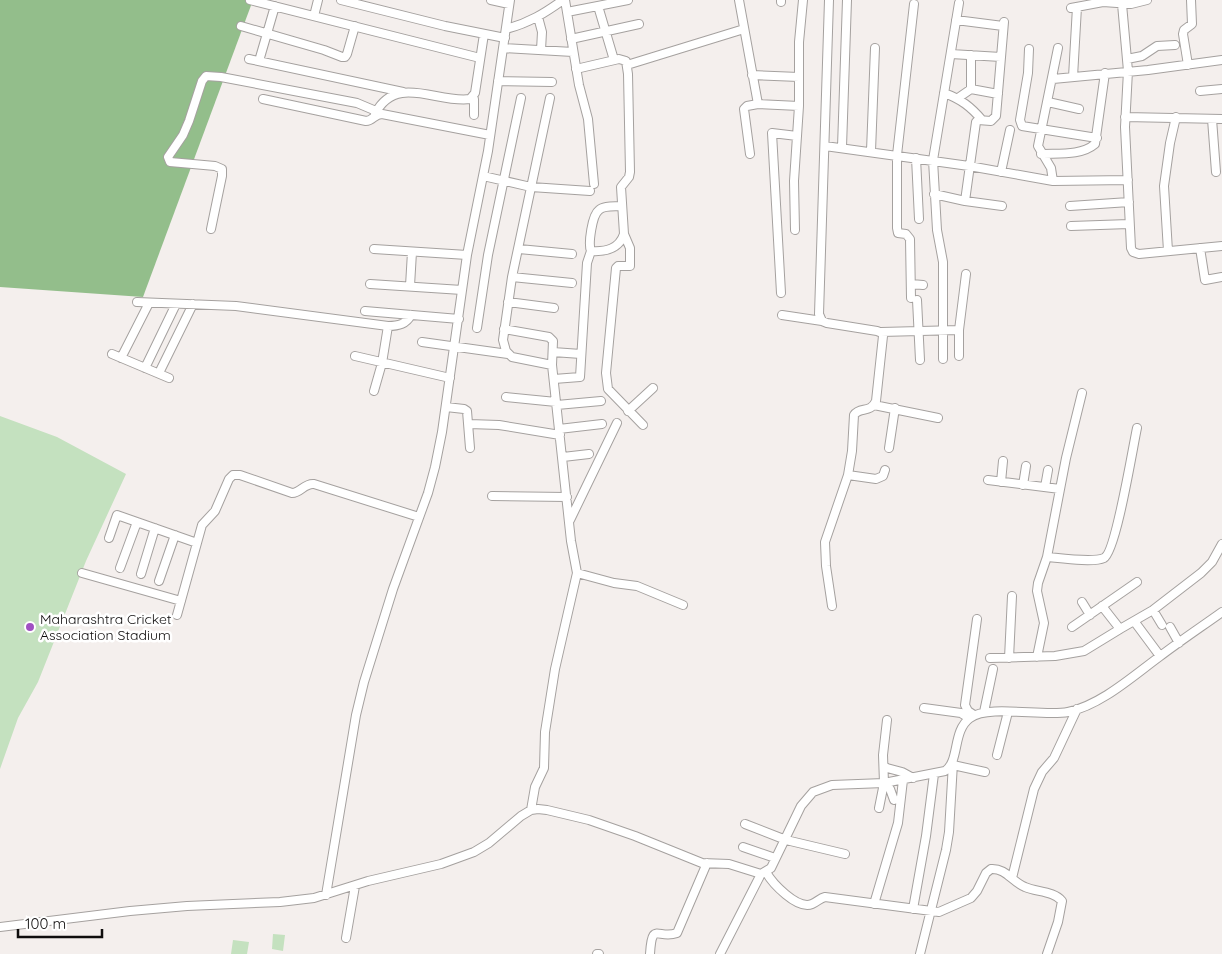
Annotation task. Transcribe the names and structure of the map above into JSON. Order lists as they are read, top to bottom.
{
  "places": ["Maharashtra Cricket Association Stadium"],
  "scale_bar": "100 m"
}
